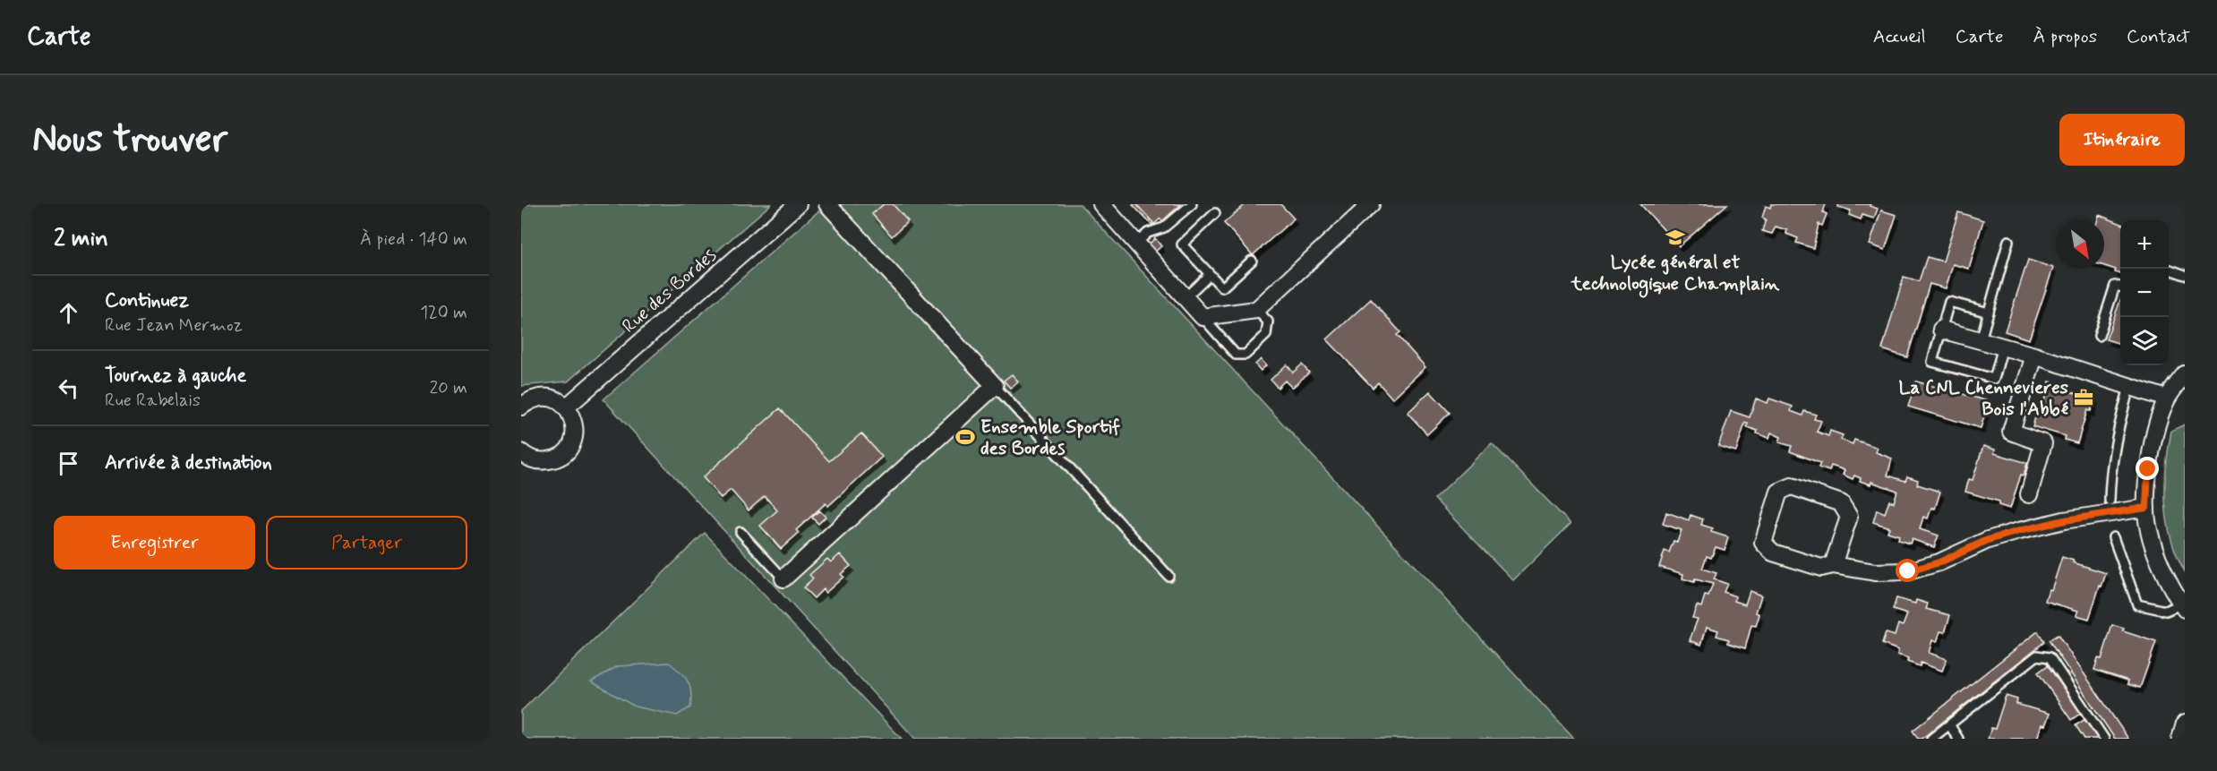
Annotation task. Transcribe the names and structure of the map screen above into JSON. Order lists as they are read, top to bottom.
{
  "streets": {
    "street": ["Rue des Bordes"]
  },
  "places": {
    "school or university": ["Lycée général et technologique Champlain"],
    "office": ["La CNL Chennevieres Bois l'Abbé"],
    "sports": ["Ensemble Sportif des Bordes"]
  },
  "north": "bottom right",
  "page": {
    "header": "Carte",
    "nav": [
      "Accueil",
      "Carte",
      "À propos",
      "Contact"
    ],
    "buttons": [
      "Itinéraire",
      ["Enregistrer", "Partager"]
    ],
    "title": "Nous trouver",
    "heading": ["2 min", "À pied · 140 m"],
    "map_buttons": ["+", "−"],
    "list": [
      ["Continuez", "Rue Jean Mermoz", "120 m"],
      ["Tournez à gauche", "Rue Rabelais", "20 m"],
      "Arrivée à destination"
    ]
  }
}
